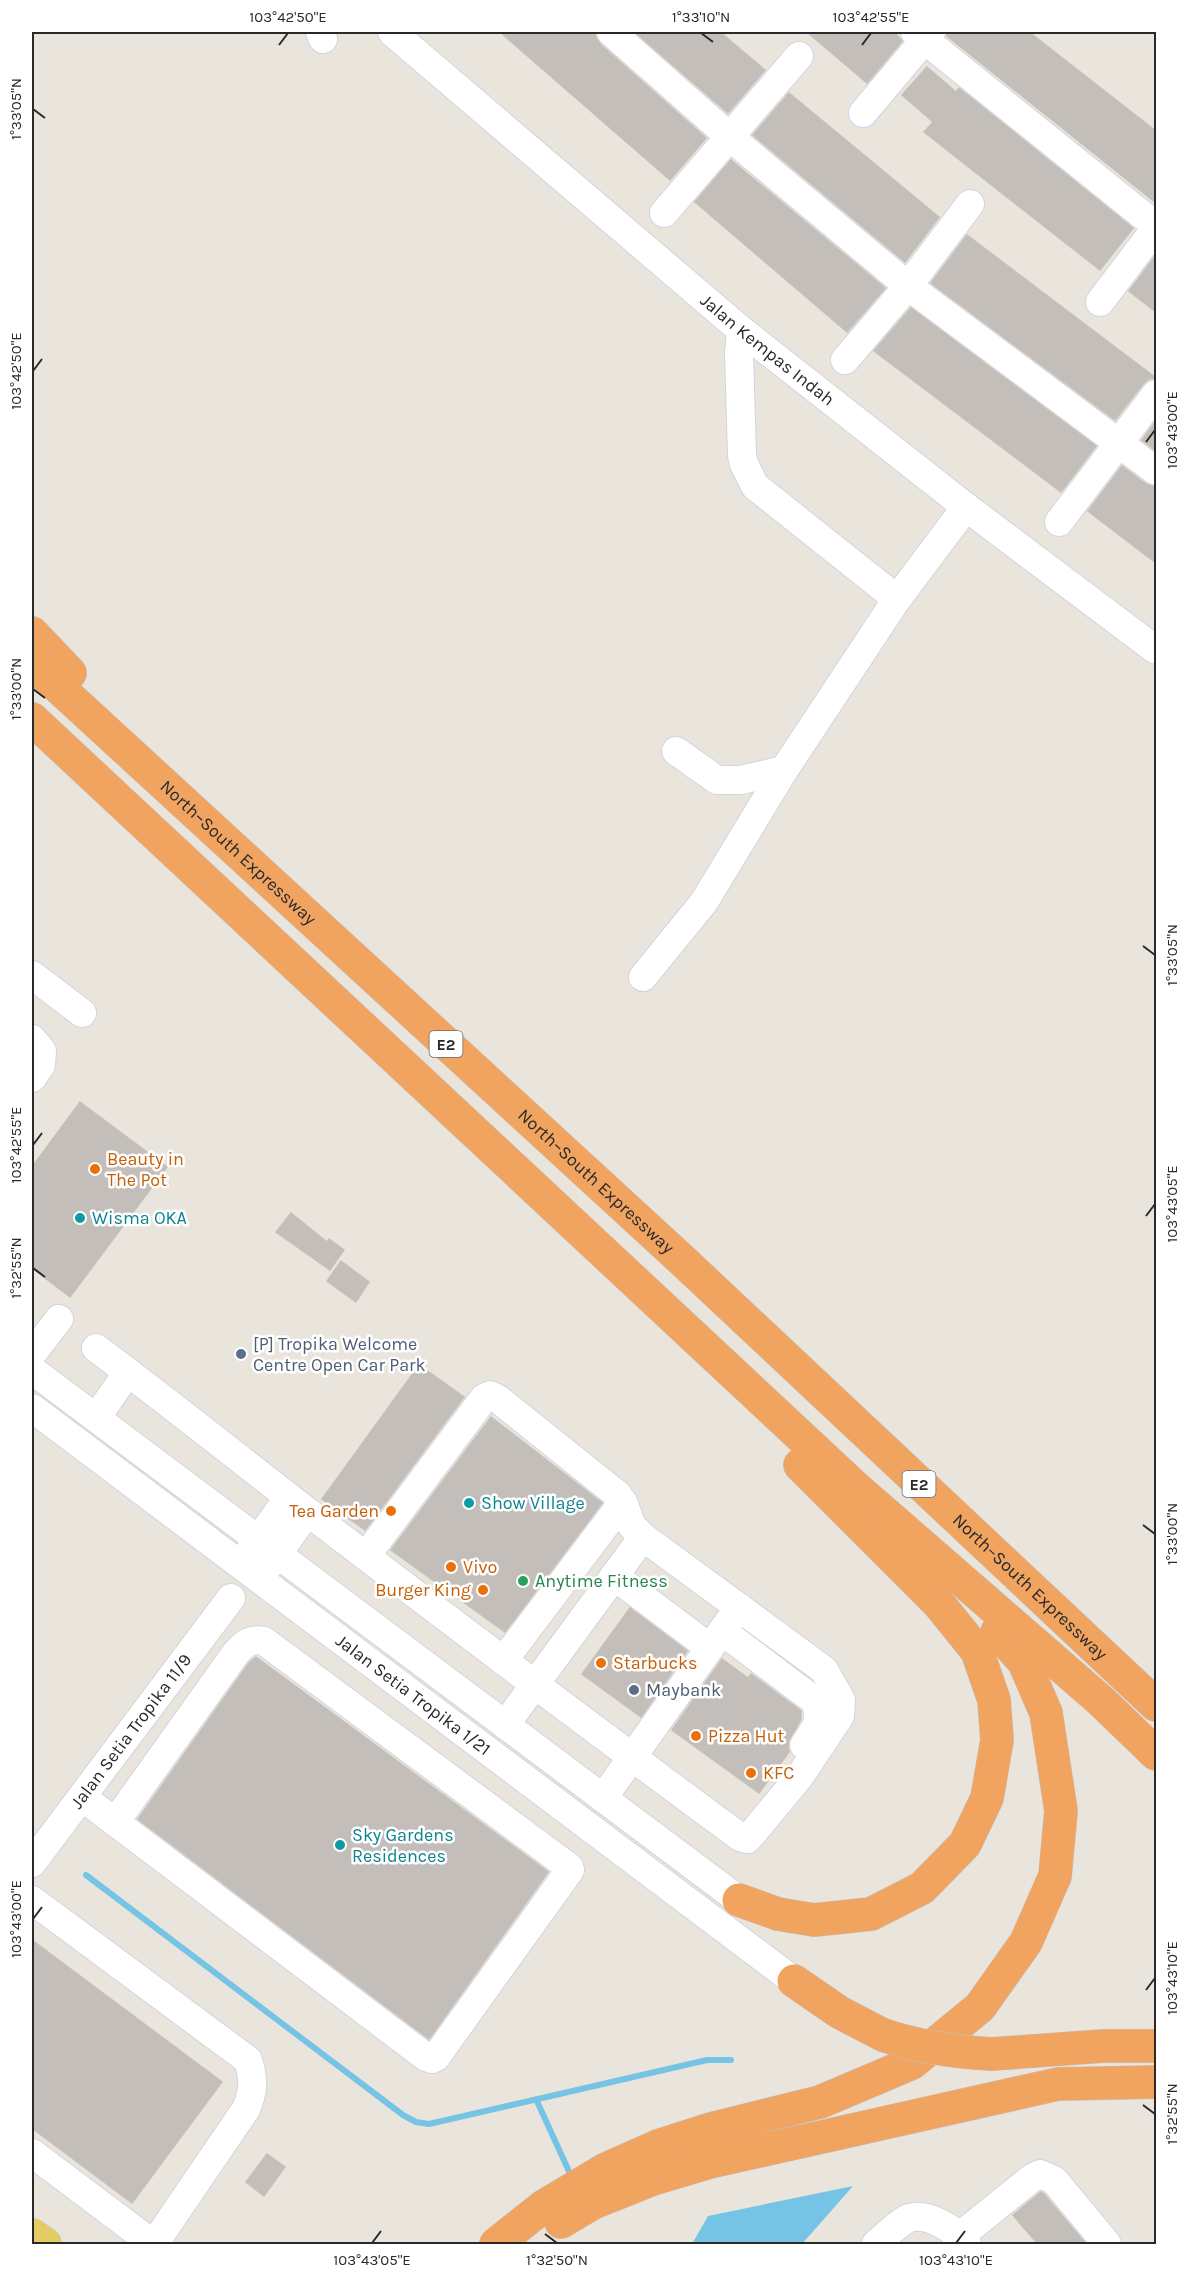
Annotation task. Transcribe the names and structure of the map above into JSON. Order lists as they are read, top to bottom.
{
  "streets": {
    "highway": ["North–South Expressway", "E2"],
    "street": ["Jalan Kempas Indah", "Jalan Setia Tropika 1/21", "Jalan Setia Tropika 11/9"]
  },
  "crossings": [
    ["Jalan Setia Tropika 1/21", "Jalan Setia Tropika 11/9"]
  ],
  "places": [
    "Beauty in The Pot",
    "Wisma OKA",
    "[P] Tropika Welcome Centre Open Car Park",
    "Show Village",
    "Tea Garden",
    "Vivo",
    "Anytime Fitness",
    "Burger King",
    "Starbucks",
    "Maybank",
    "Pizza Hut",
    "KFC",
    "Sky Gardens Residences"
  ],
  "coordinates": [
    "103°42'50\"E",
    "1°33'10\"N",
    "103°42'55\"E",
    "1°33'05\"N",
    "103°43'00\"E",
    "1°33'00\"N",
    "103°43'05\"E",
    "1°32'55\"N",
    "103°43'10\"E",
    "1°32'50\"N"
  ]
}
